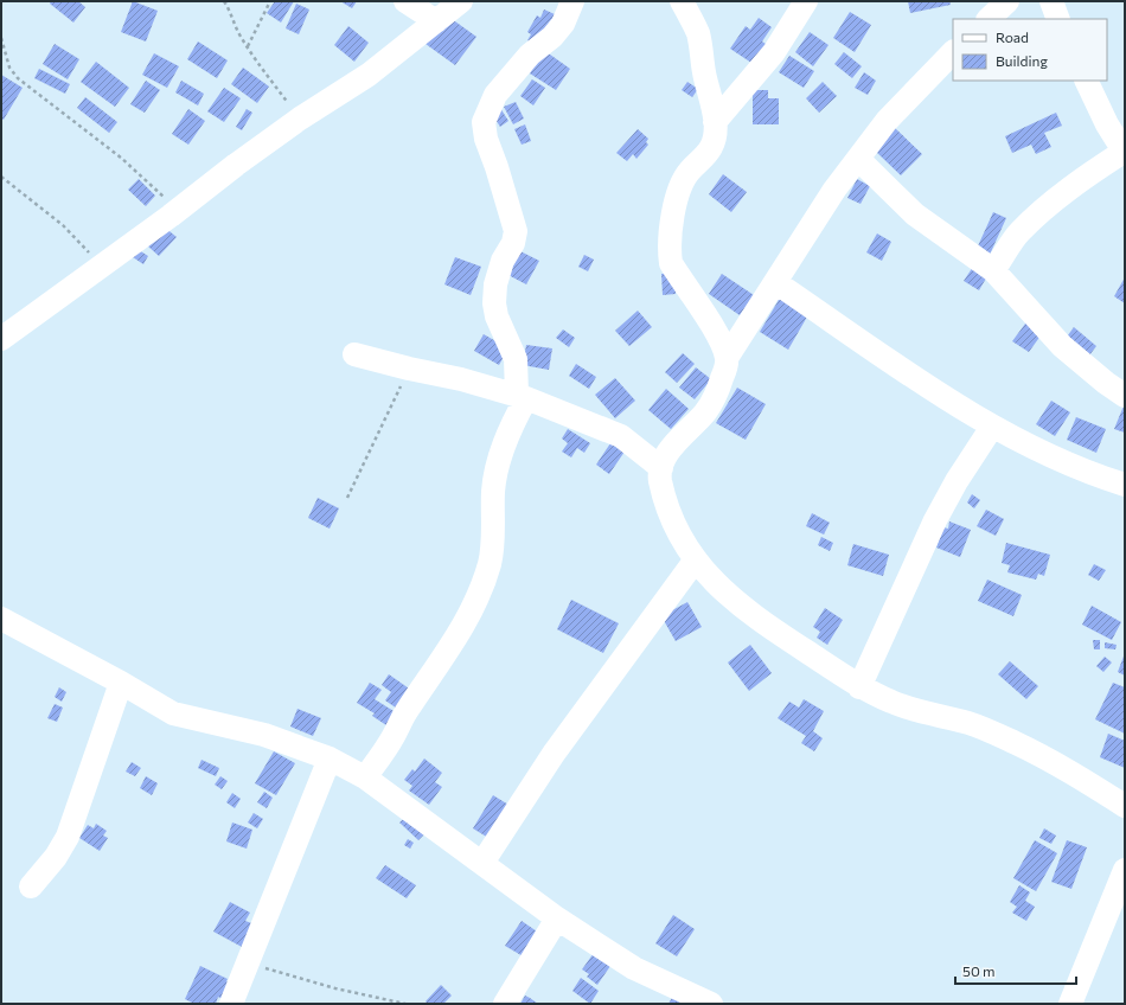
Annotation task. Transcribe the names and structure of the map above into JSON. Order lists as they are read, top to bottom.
{
  "legend": ["Road", "Building"],
  "scale_bar": "50 m"
}
